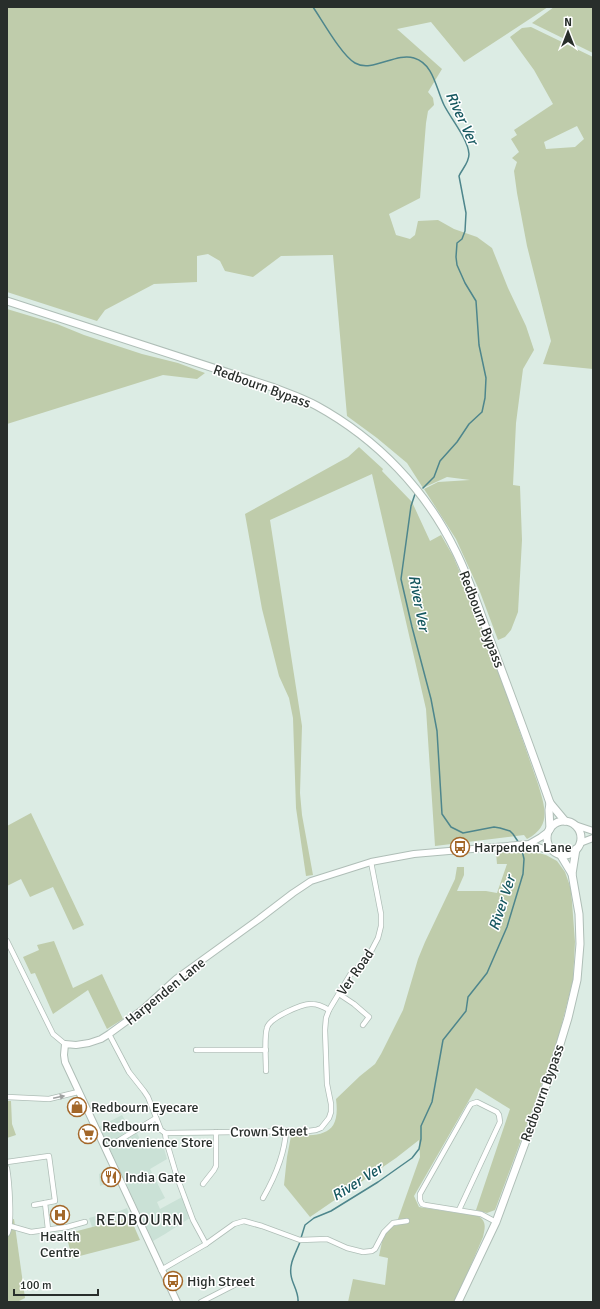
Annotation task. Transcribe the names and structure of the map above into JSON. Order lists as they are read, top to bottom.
{
  "streets": {
    "main road": ["Redbourn Bypass"],
    "street": ["Ver Road", "Harpenden Lane", "Crown Street"]
  },
  "crossings": [
    ["Redbourn Bypass", "Harpenden Lane"],
    ["Ver Road", "Harpenden Lane"],
    ["Ver Road", "Crown Street"]
  ],
  "districts": ["REDBOURN"],
  "water": ["River Ver"],
  "places": {
    "bus stop": ["Harpenden Lane", "High Street"],
    "shop": ["Redbourn Eyecare"],
    "supermarket": ["Redbourn Convenience Store"],
    "restaurant": ["India Gate"],
    "hospital": ["Health Centre"]
  },
  "scale_bar": "100 m",
  "north": "top"
}
